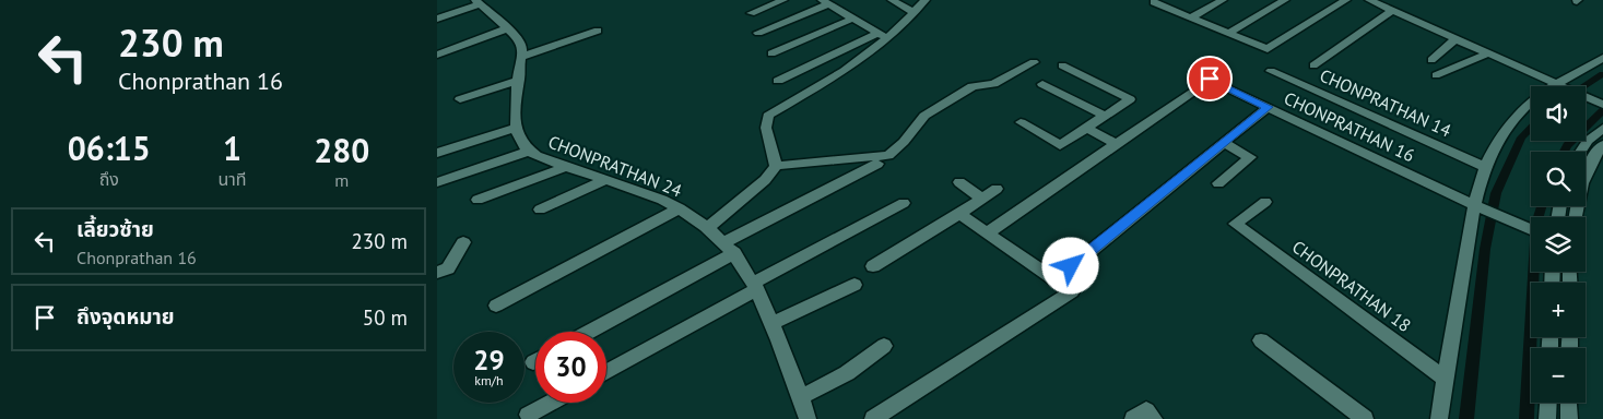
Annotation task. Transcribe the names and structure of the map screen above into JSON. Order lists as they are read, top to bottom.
{
  "streets": {
    "street": [
      "CHONPRATHAN 14",
      "CHONPRATHAN 16",
      "CHONPRATHAN 24",
      "CHONPRATHAN 18"
    ]
  },
  "page": {
    "turn": ["230 m", "Chonprathan 16"],
    "map_buttons": ["+", "−"],
    "eta": [
      "06:15",
      "ถึง",
      "1",
      "นาที",
      "280",
      "m"
    ],
    "list": [
      {
        "name": "เลี้ยวซ้าย",
        "note": "Chonprathan 16",
        "value": "230 m"
      },
      {
        "name": "ถึงจุดหมาย",
        "value": "50 m"
      }
    ],
    "speed": "29 km/h",
    "limit": "30"
  }
}
